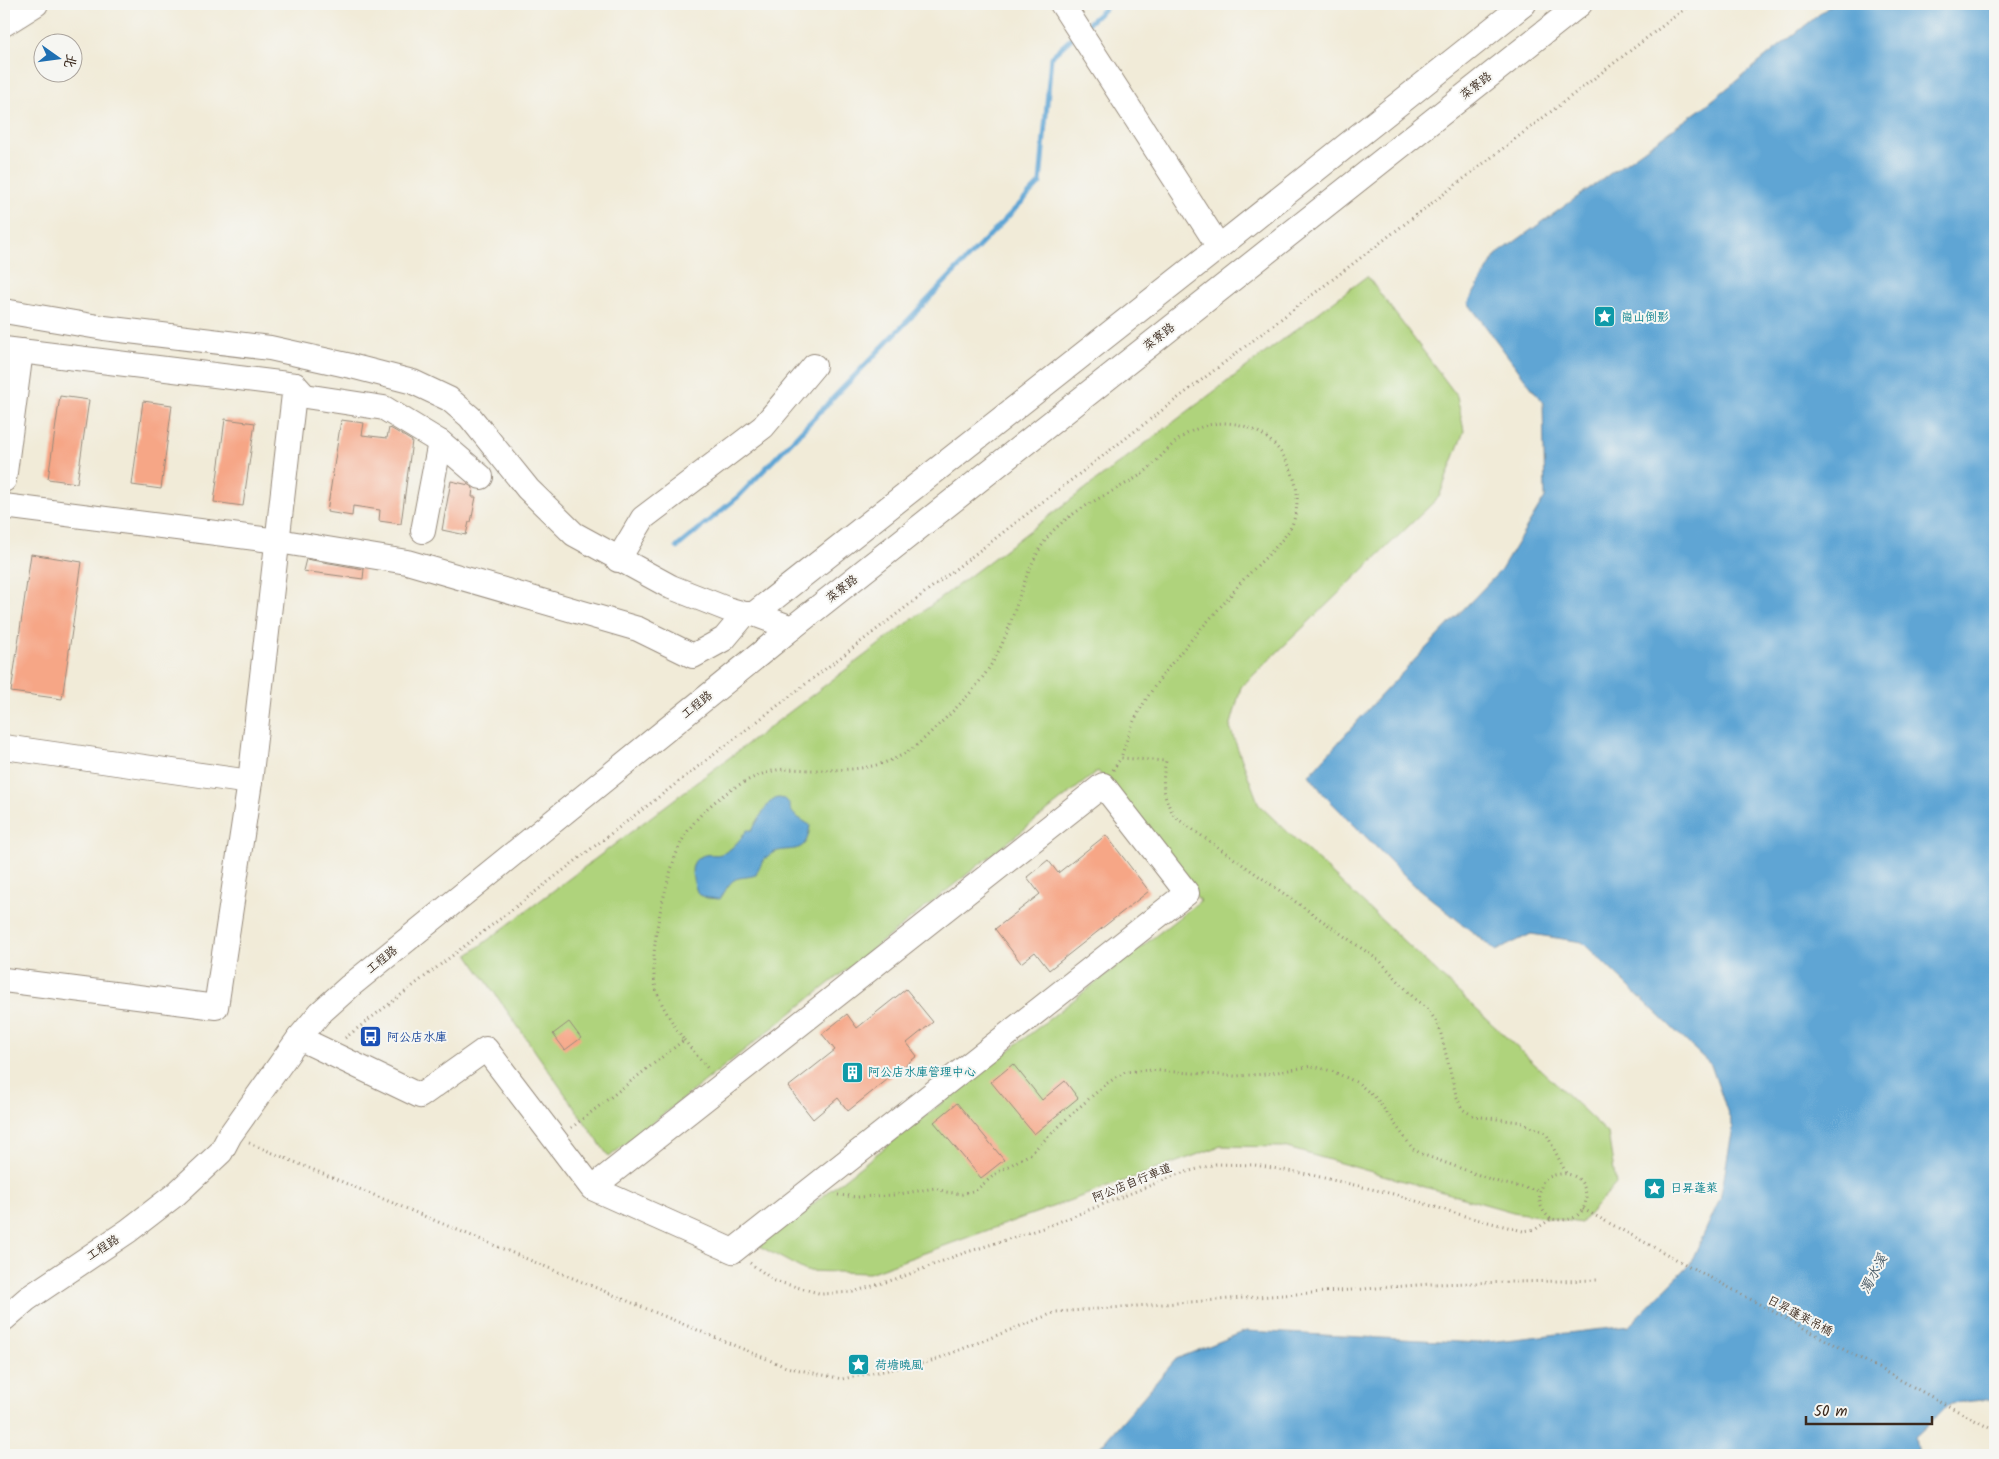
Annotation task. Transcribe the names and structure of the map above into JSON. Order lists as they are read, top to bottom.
{
  "streets": {
    "street": ["菜寮路", "工程路"],
    "path": ["阿公店自行車道", "日昇蓬萊吊橋"]
  },
  "crossings": [
    ["菜寮路", "工程路"],
    ["阿公店自行車道", "日昇蓬萊吊橋"]
  ],
  "water": ["濁水溪"],
  "places": {
    "place": ["崗山倒影", "日昇蓬萊", "荷塘曉風"],
    "bus stop": ["阿公店水庫"],
    "building": ["阿公店水庫管理中心"]
  },
  "scale_bar": "50 m",
  "north": "right"
}
